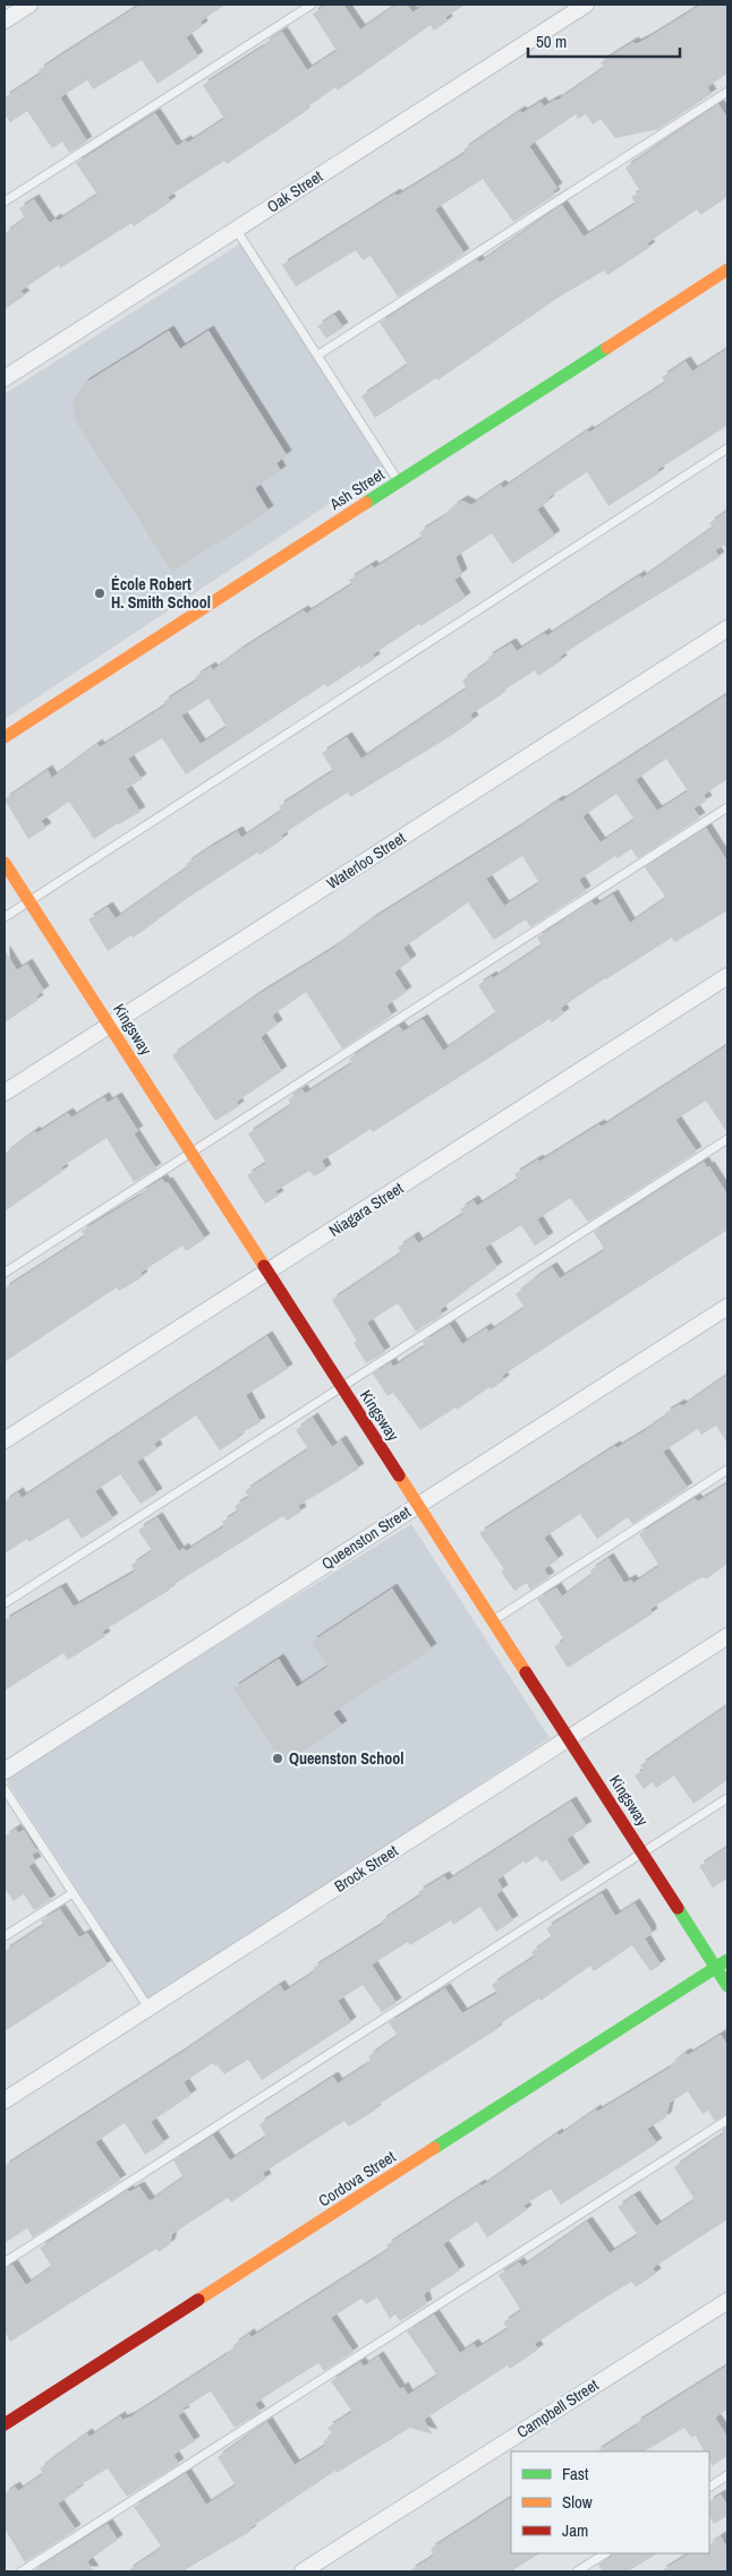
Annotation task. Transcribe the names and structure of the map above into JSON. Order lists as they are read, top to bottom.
{
  "streets": {
    "street": [
      "Oak Street",
      "Ash Street",
      "Waterloo Street",
      "Kingsway",
      "Niagara Street",
      "Queenston Street",
      "Brock Street",
      "Cordova Street",
      "Campbell Street"
    ]
  },
  "crossings": [
    ["Waterloo Street", "Kingsway"],
    ["Kingsway", "Niagara Street"],
    ["Kingsway", "Queenston Street"],
    ["Kingsway", "Brock Street"],
    ["Kingsway", "Cordova Street"]
  ],
  "places": ["École Robert H. Smith School", "Queenston School"],
  "legend": ["Fast", "Slow", "Jam"],
  "scale_bar": "50 m"
}
